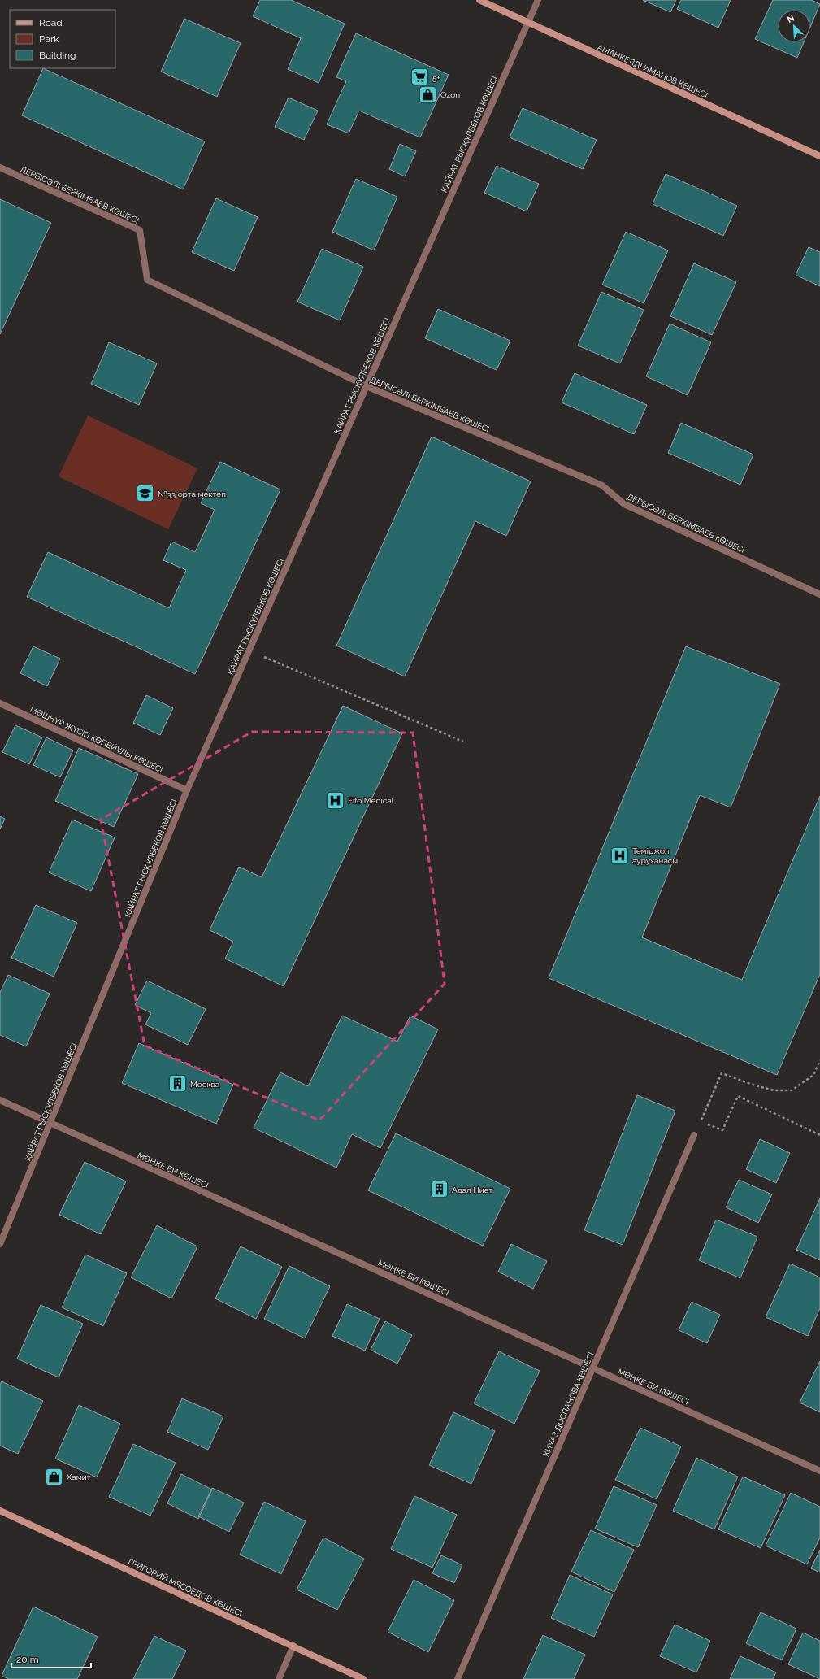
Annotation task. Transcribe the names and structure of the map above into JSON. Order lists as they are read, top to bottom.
{
  "streets": {
    "main road": ["АМАНКЕЛДІ ИМАНОВ КӨШЕСІ", "ГРИГОРИЙ МЯСОЕДОВ КӨШЕСІ"],
    "street": [
      "ҚАЙРАТ РЫСҚҰЛБЕКОВ КӨШЕСІ",
      "ДЕРБІСӘЛІ БЕРКІМБАЕВ КӨШЕСІ",
      "МӘШҺҮР ЖҮСІП КӨПЕЙҰЛЫ КӨШЕСІ",
      "МӨҢКЕ БИ КӨШЕСІ",
      "ХИУАЗ ДОСПАНОВА КӨШЕСІ"
    ]
  },
  "crossings": [
    ["АМАНКЕЛДІ ИМАНОВ КӨШЕСІ", "ҚАЙРАТ РЫСҚҰЛБЕКОВ КӨШЕСІ"],
    ["ҚАЙРАТ РЫСҚҰЛБЕКОВ КӨШЕСІ", "ДЕРБІСӘЛІ БЕРКІМБАЕВ КӨШЕСІ"],
    ["ҚАЙРАТ РЫСҚҰЛБЕКОВ КӨШЕСІ", "МӘШҺҮР ЖҮСІП КӨПЕЙҰЛЫ КӨШЕСІ"],
    ["ҚАЙРАТ РЫСҚҰЛБЕКОВ КӨШЕСІ", "МӨҢКЕ БИ КӨШЕСІ"],
    ["МӨҢКЕ БИ КӨШЕСІ", "ХИУАЗ ДОСПАНОВА КӨШЕСІ"]
  ],
  "places": {
    "supermarket": ["5+"],
    "shop": ["Ozon", "Хамит"],
    "school or university": ["№33 орта мектеп"],
    "hospital": ["Fito Medical", "Теміржол ауруханасы"],
    "building": ["Москва", "Адал Ниет"]
  },
  "legend": ["Road", "Park", "Building"],
  "scale_bar": "20 m",
  "north": "top left"
}
